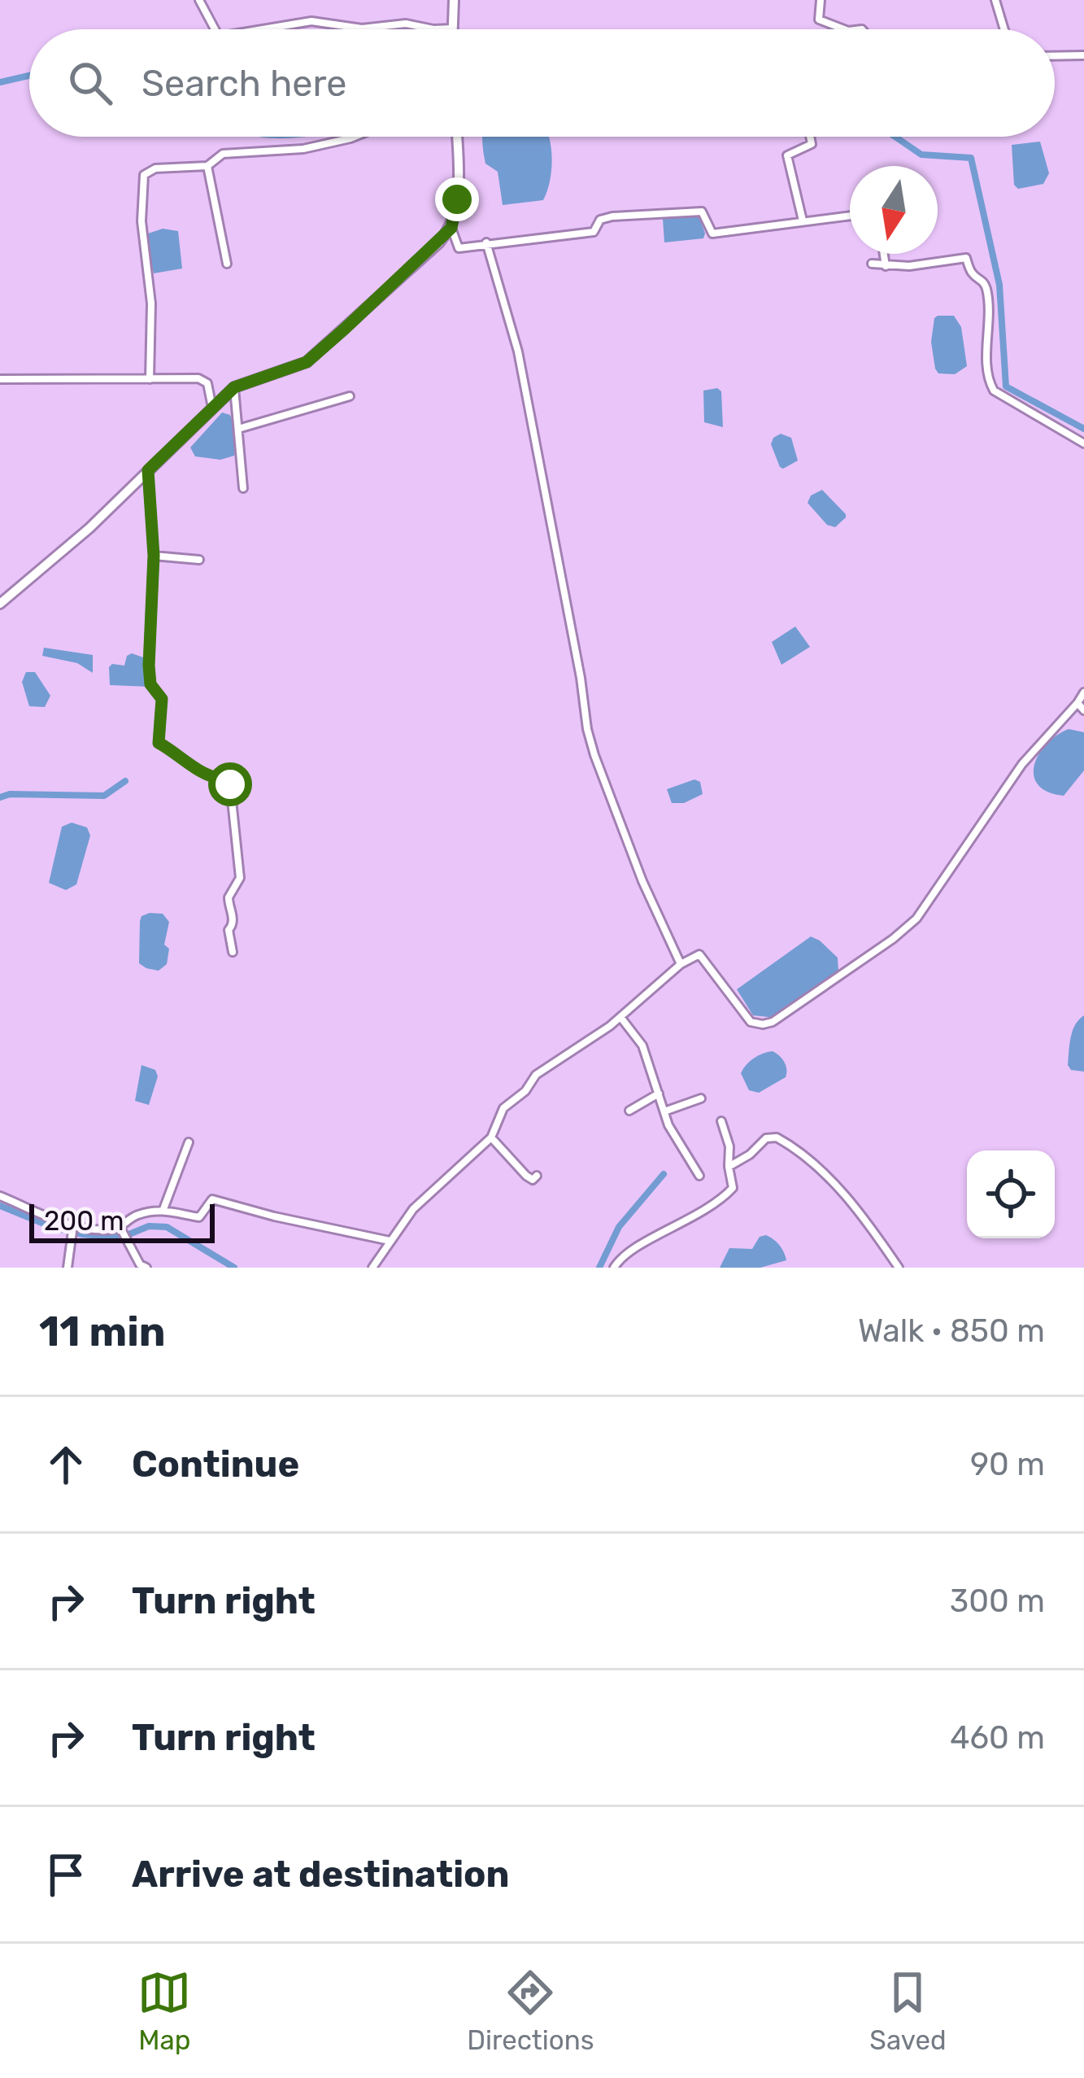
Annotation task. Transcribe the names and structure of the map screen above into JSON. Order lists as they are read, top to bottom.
{
  "scale_bar": "200 m",
  "north": "bottom",
  "page": {
    "search": "Search here",
    "scale": "200 m",
    "heading": ["11 min", "Walk · 850 m"],
    "list": [
      ["Continue", "90 m"],
      ["Turn right", "300 m"],
      ["Turn right", "460 m"],
      "Arrive at destination"
    ],
    "nav": ["Map", "Directions", "Saved"]
  }
}
